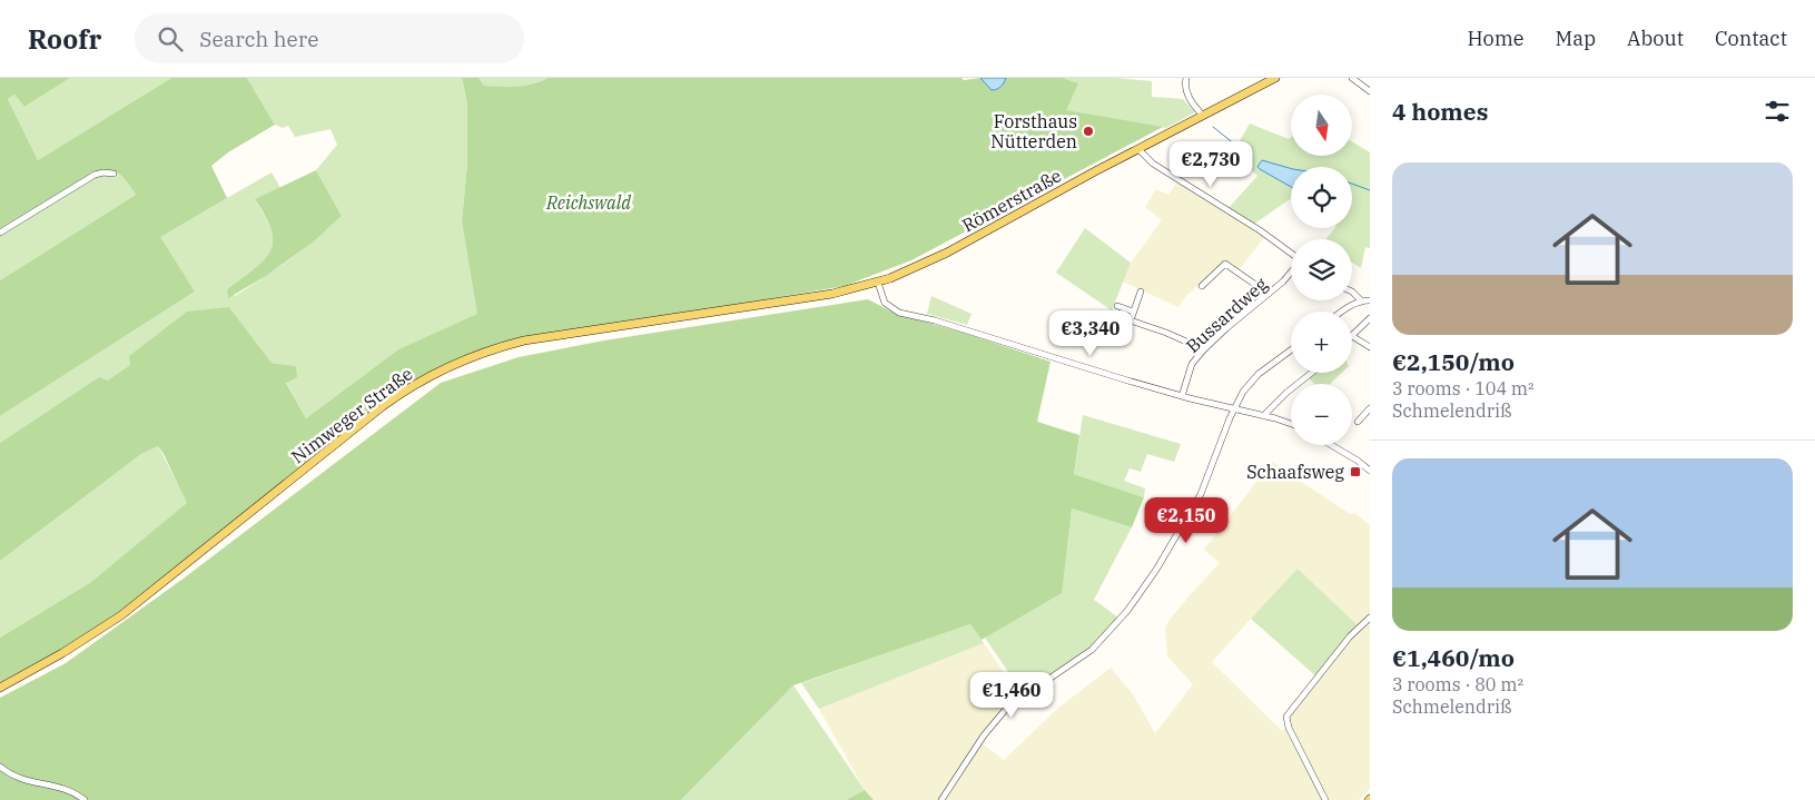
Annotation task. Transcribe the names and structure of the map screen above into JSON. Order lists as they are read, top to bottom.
{
  "streets": {
    "main road": ["Römerstraße", "Nimweger Straße"],
    "street": ["Bussardweg"]
  },
  "crossings": [
    ["Römerstraße", "Nimweger Straße"]
  ],
  "parks": ["Reichswald"],
  "places": {
    "other": ["Forsthaus Nütterden"],
    "transit": ["Schaafsweg"]
  },
  "north": "bottom",
  "page": {
    "header": "Roofr",
    "search": "Search here",
    "nav": [
      "Home",
      "Map",
      "About",
      "Contact"
    ],
    "heading": "4 homes",
    "map_buttons": ["+", "−"],
    "price": [
      "€2,730",
      "€3,340",
      "€2,150",
      "€1,460"
    ],
    "list": [
      {
        "name": "€2,150/mo",
        "note": "3 rooms · 104 m² · Schmelendriß"
      },
      {
        "name": "€1,460/mo",
        "note": "3 rooms · 80 m² · Schmelendriß"
      }
    ]
  }
}
